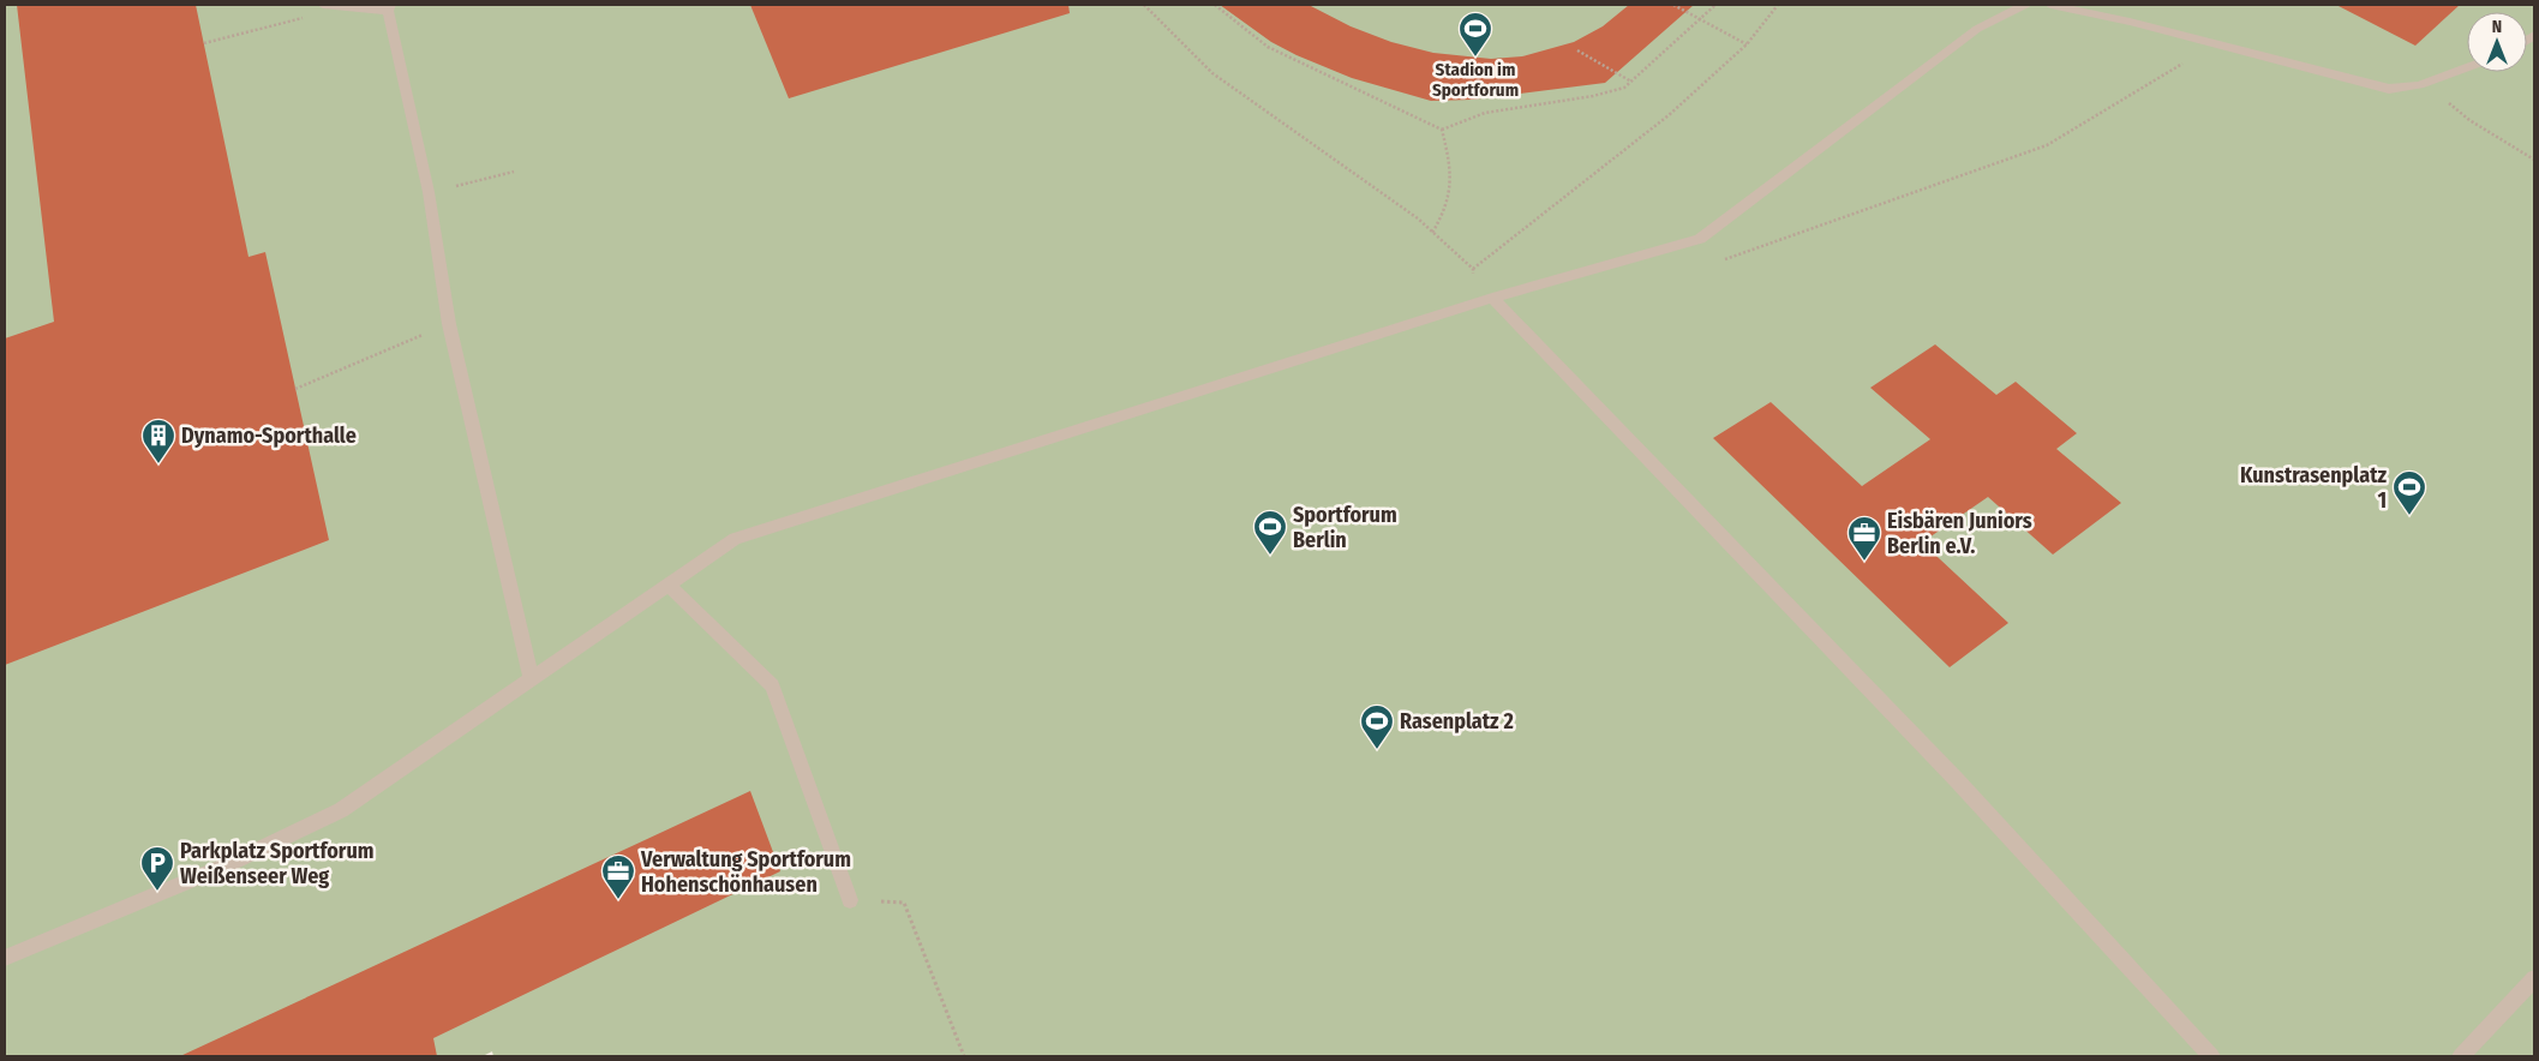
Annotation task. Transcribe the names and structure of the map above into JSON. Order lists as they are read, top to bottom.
{
  "places": {
    "sports": [
      "Stadion im Sportforum",
      "Kunstrasenplatz 1",
      "Sportforum Berlin",
      "Rasenplatz 2"
    ],
    "building": ["Dynamo-Sporthalle"],
    "office": ["Eisbären Juniors Berlin e.V.", "Verwaltung Sportforum Hohenschönhausen"],
    "parking": ["Parkplatz Sportforum Weißenseer Weg"]
  },
  "north": "top"
}
